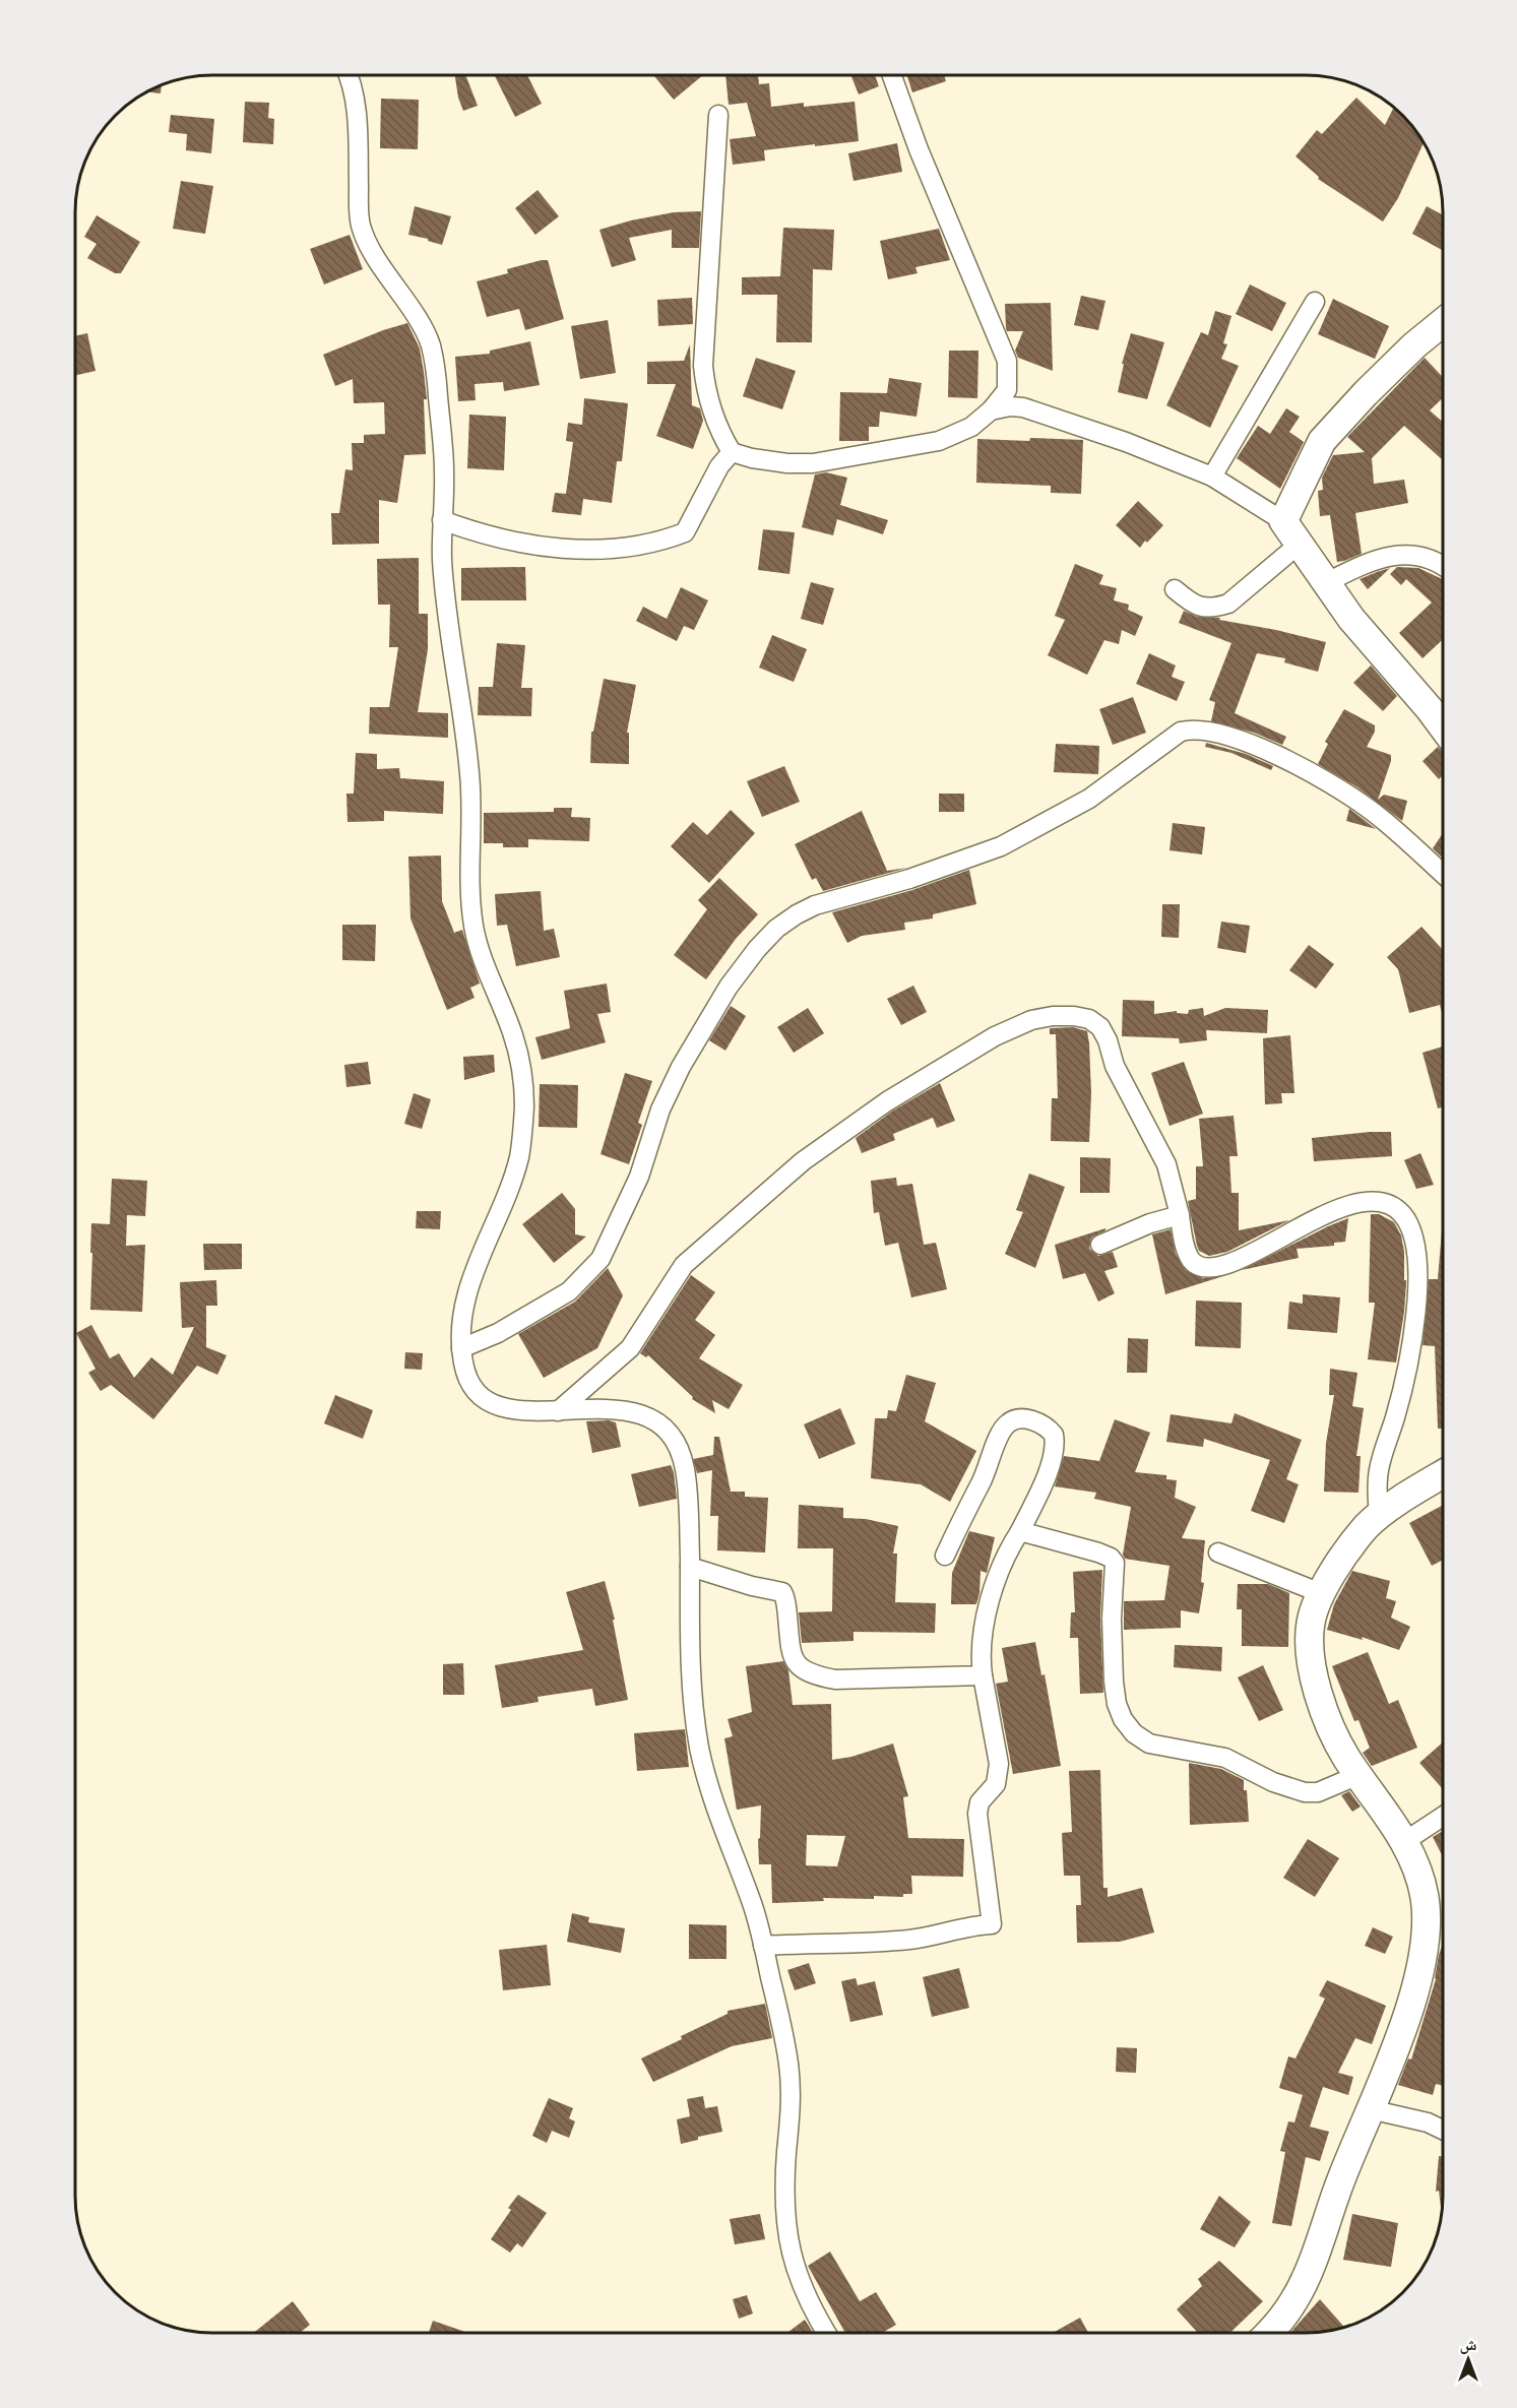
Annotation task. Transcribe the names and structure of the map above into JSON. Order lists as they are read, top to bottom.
{
  "north": "top"
}
